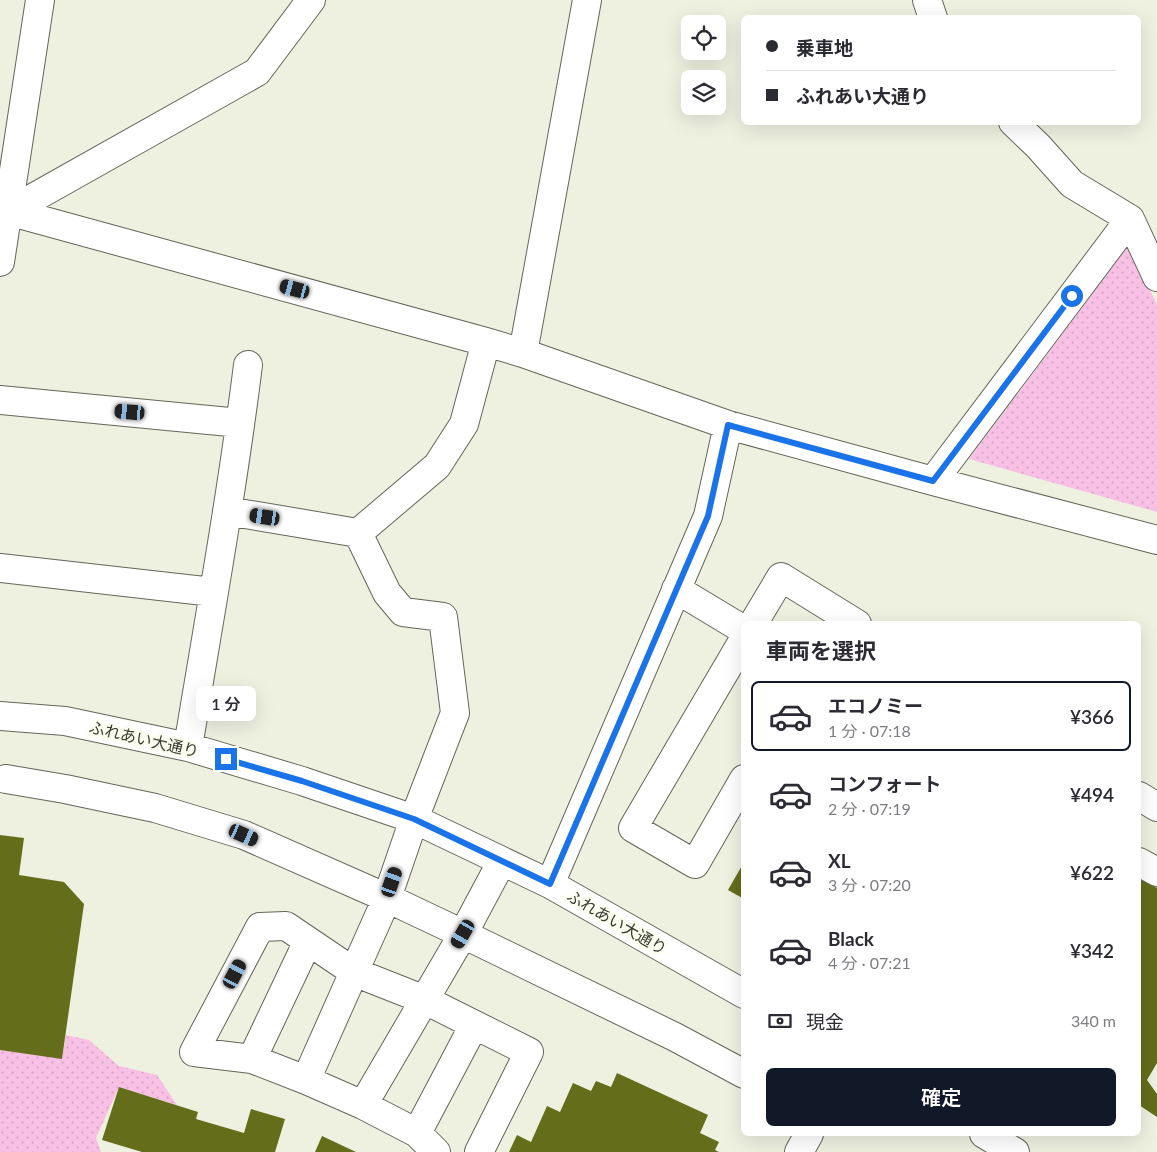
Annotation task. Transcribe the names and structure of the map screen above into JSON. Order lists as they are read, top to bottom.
{
  "streets": {
    "street": ["ふれあい大通り"]
  },
  "page": {
    "banner": ["乗車地", "ふれあい大通り"],
    "heading": "車両を選択",
    "list": [
      {
        "name": "エコノミー",
        "note": "1 分 · 07:18",
        "value": "¥366"
      },
      {
        "name": "コンフォート",
        "note": "2 分 · 07:19",
        "value": "¥494"
      },
      {
        "name": "XL",
        "note": "3 分 · 07:20",
        "value": "¥622"
      },
      {
        "name": "Black",
        "note": "4 分 · 07:21",
        "value": "¥342"
      }
    ],
    "bubble": "1 分",
    "pay": ["現金", "340 m"],
    "buttons": "確定"
  }
}
